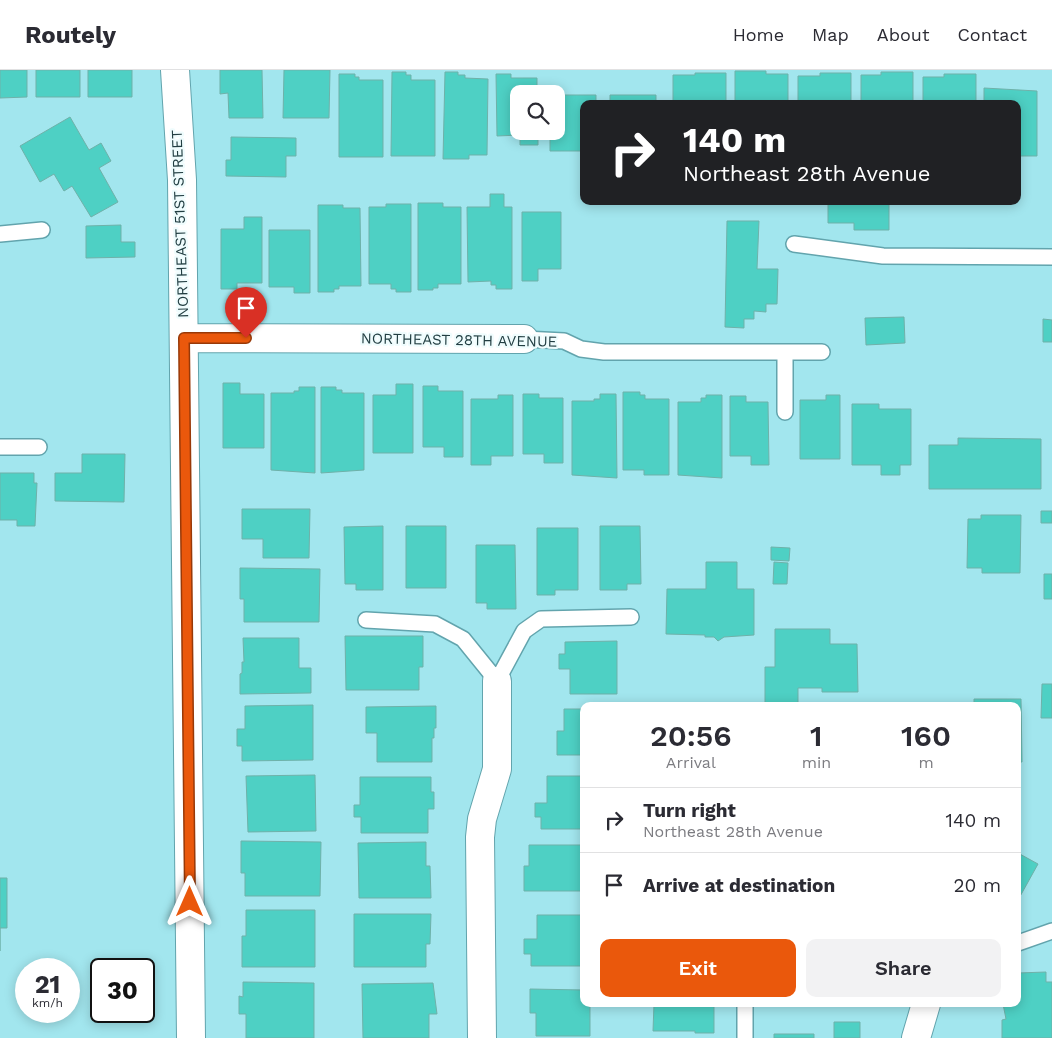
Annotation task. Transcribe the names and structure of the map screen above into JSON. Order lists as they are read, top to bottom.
{
  "streets": {
    "street": ["NORTHEAST 51ST STREET", "NORTHEAST 28TH AVENUE"]
  },
  "crossings": [
    ["NORTHEAST 51ST STREET", "NORTHEAST 28TH AVENUE"]
  ],
  "page": {
    "header": "Routely",
    "nav": [
      "Home",
      "Map",
      "About",
      "Contact"
    ],
    "turn": ["140 m", "Northeast 28th Avenue"],
    "eta": [
      "20:56",
      "Arrival",
      "1",
      "min",
      "160",
      "m"
    ],
    "list": [
      {
        "name": "Turn right",
        "note": "Northeast 28th Avenue",
        "value": "140 m"
      },
      {
        "name": "Arrive at destination",
        "value": "20 m"
      }
    ],
    "buttons": ["Exit", "Share"],
    "speed": "21 km/h",
    "limit": "30"
  }
}
